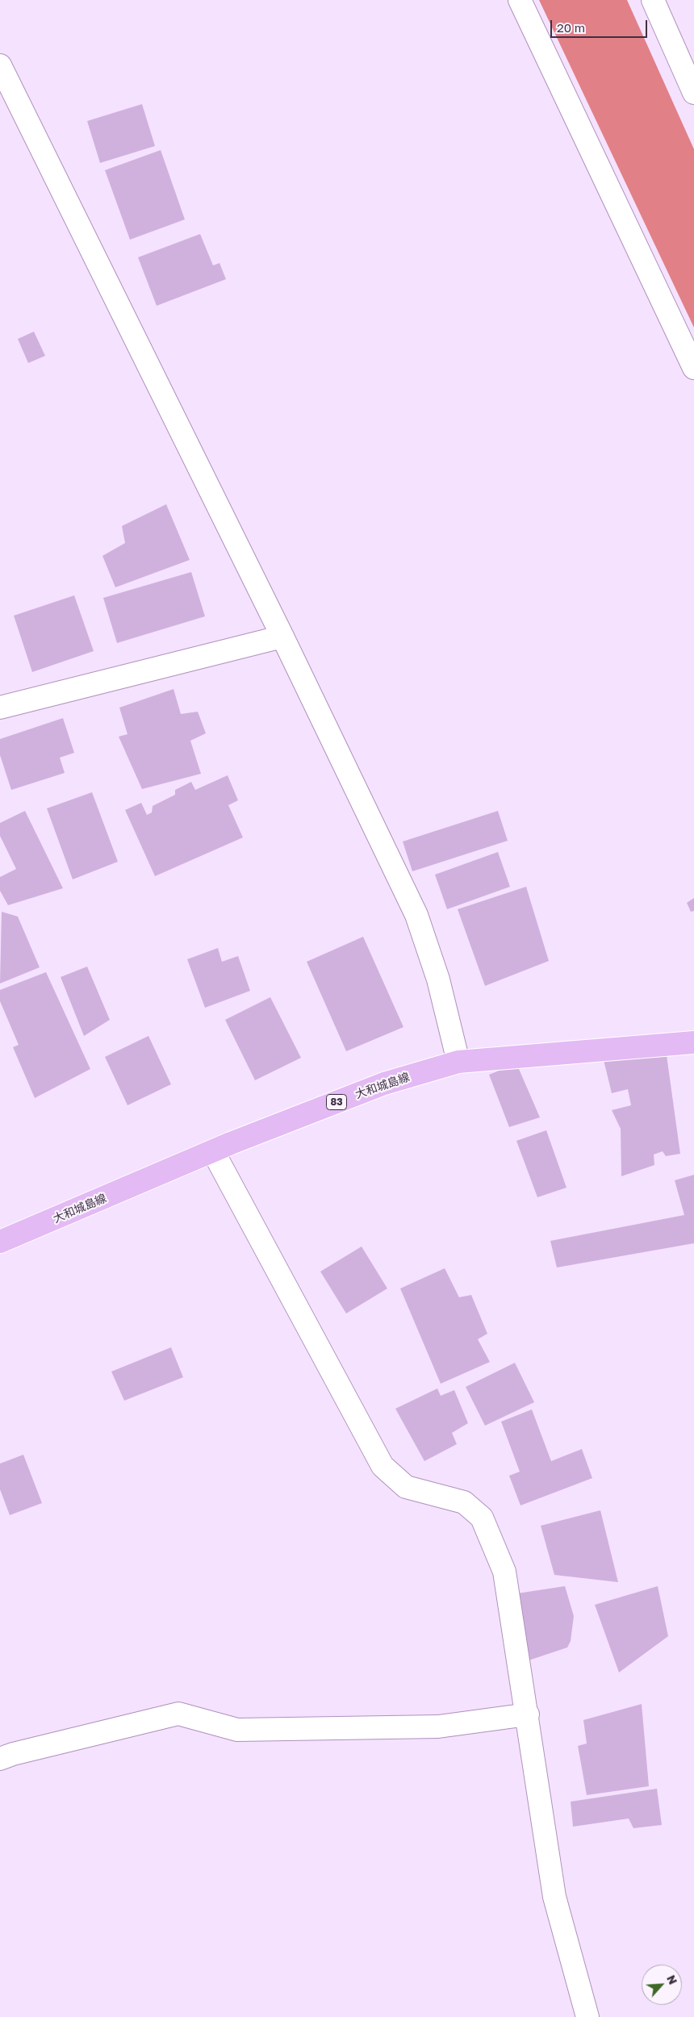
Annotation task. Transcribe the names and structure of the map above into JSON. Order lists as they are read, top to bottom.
{
  "streets": {
    "main road": ["大和城島線", "83"]
  },
  "scale_bar": "20 m",
  "north": "top right"
}
